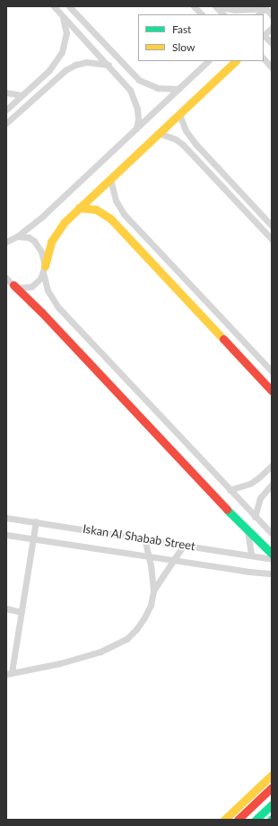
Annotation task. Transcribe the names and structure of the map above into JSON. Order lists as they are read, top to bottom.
{
  "streets": {
    "street": ["Iskan Al Shabab Street"]
  },
  "legend": ["Fast", "Slow"]
}
